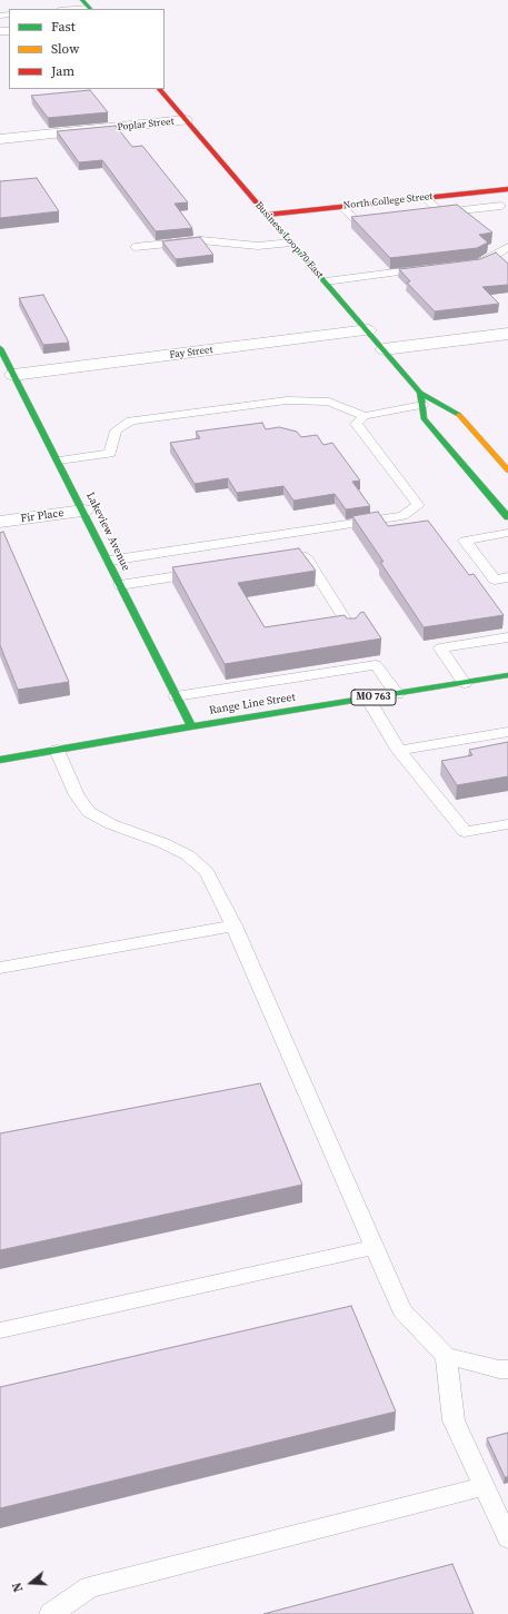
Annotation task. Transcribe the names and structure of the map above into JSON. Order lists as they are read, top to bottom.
{
  "streets": {
    "main road": [
      "North College Street",
      "Business Loop 70 East",
      "Lakeview Avenue",
      "MO 763",
      "Range Line Street"
    ],
    "street": ["Poplar Street", "Fay Street", "Fir Place"]
  },
  "crossings": [
    ["Poplar Street", "Business Loop 70 East"],
    ["North College Street", "Business Loop 70 East"],
    ["Business Loop 70 East", "Fay Street"],
    ["Fay Street", "Lakeview Avenue"],
    ["Fir Place", "Lakeview Avenue"],
    ["Lakeview Avenue", "Range Line Street"]
  ],
  "legend": ["Fast", "Slow", "Jam"],
  "north": "left"
}
